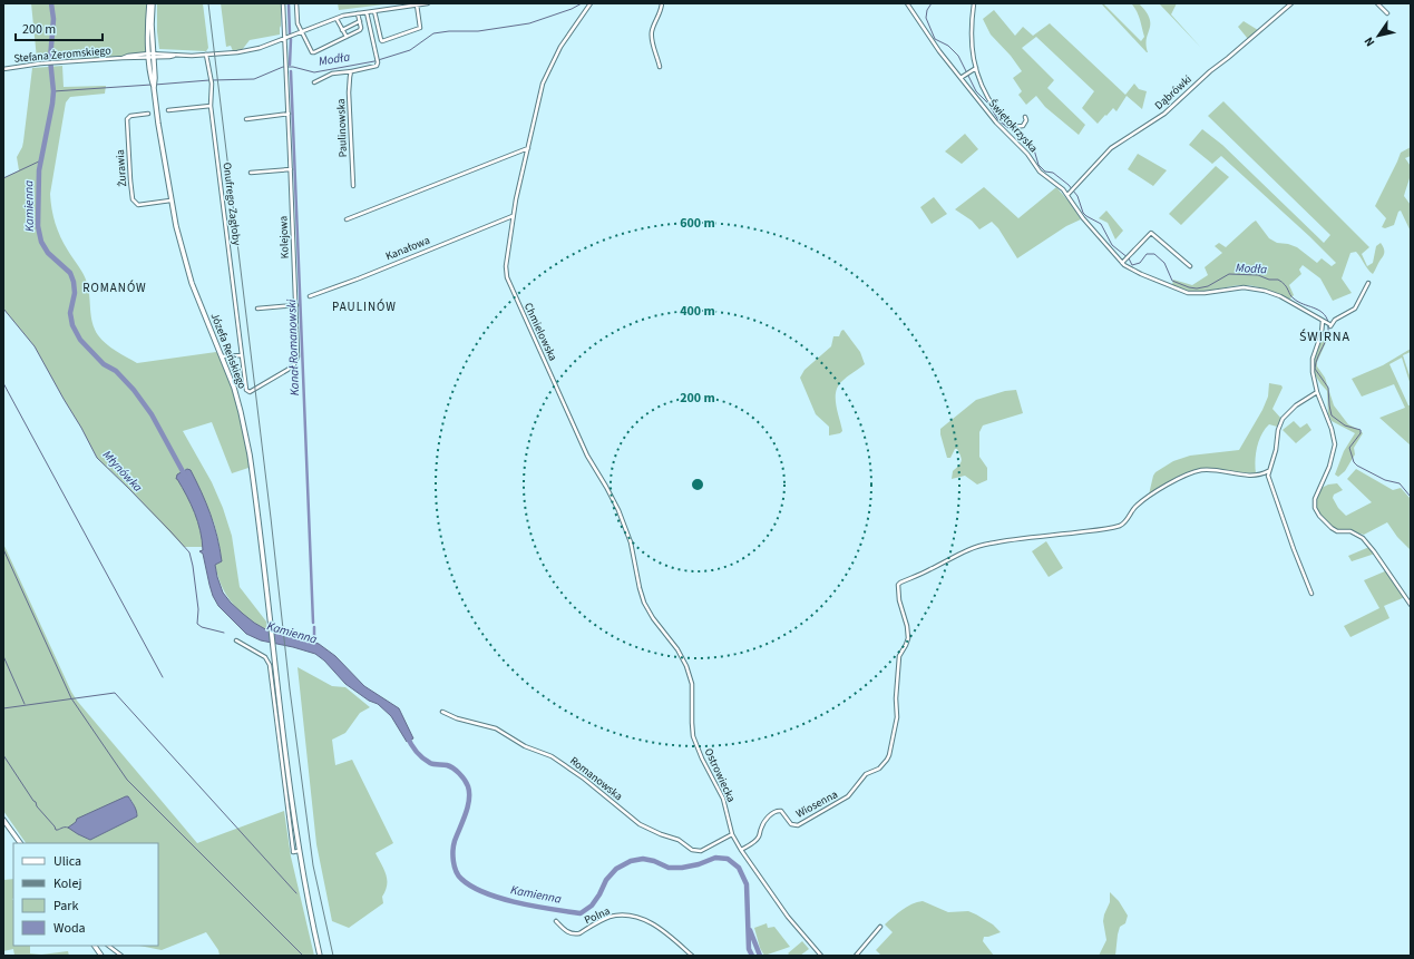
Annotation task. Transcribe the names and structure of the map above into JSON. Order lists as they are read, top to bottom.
{
  "streets": {
    "main road": ["Józefa Reńskiego"],
    "street": [
      "Stefana Żeromskiego",
      "Dąbrówki",
      "Świętokrzyska",
      "Paulinowska",
      "Żurawia",
      "Onufrego Zagłoby",
      "Kolejowa",
      "Kanałowa",
      "Chmielowska",
      "Ostrowiecka",
      "Romanowska",
      "Wiosenna",
      "Polna"
    ]
  },
  "crossings": [
    ["Stefana Żeromskiego", "Onufrego Zagłoby"],
    ["Stefana Żeromskiego", "Kolejowa"],
    ["Stefana Żeromskiego", "Józefa Reńskiego"],
    ["Dąbrówki", "Świętokrzyska"],
    ["Żurawia", "Józefa Reńskiego"],
    ["Onufrego Zagłoby", "Kolejowa"],
    ["Kanałowa", "Chmielowska"],
    ["Chmielowska", "Ostrowiecka"],
    ["Ostrowiecka", "Romanowska"],
    ["Ostrowiecka", "Wiosenna"]
  ],
  "districts": ["ROMANÓW", "PAULINÓW", "ŚWIRNA"],
  "water": [
    "Modła",
    "Kamienna",
    "Kanał Romanowski",
    "Młynówka"
  ],
  "legend": [
    "Ulica",
    "Kolej",
    "Park",
    "Woda"
  ],
  "scale_bar": "200 m",
  "north": "bottom left",
  "rings": ["600 m", "400 m", "200 m"]
}
